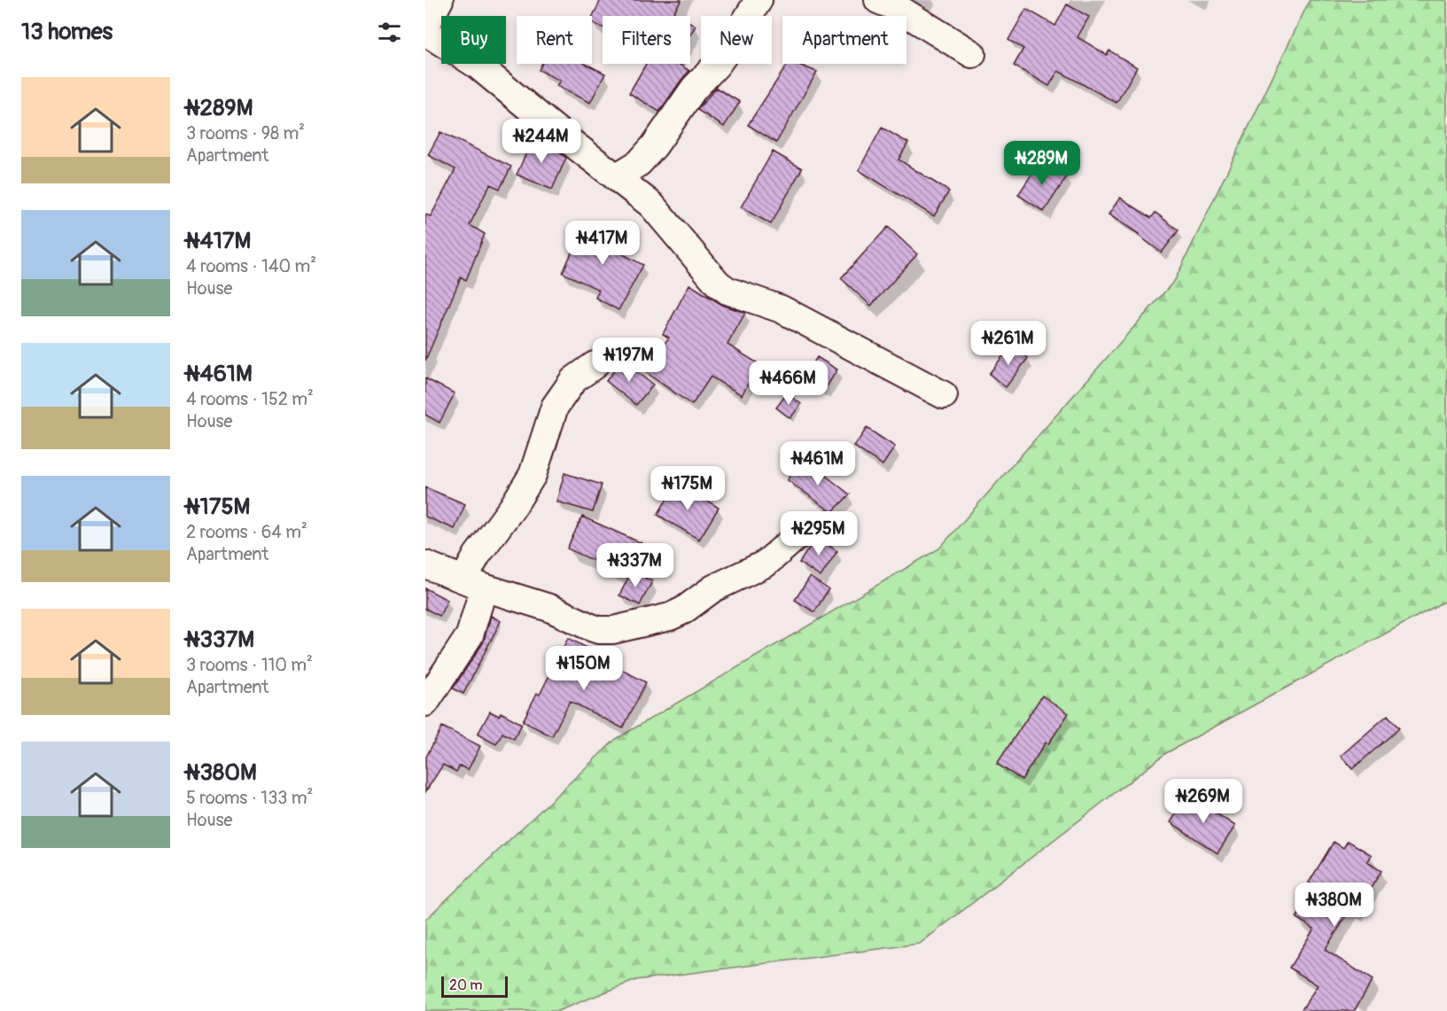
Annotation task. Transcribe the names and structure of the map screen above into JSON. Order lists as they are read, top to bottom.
{
  "scale_bar": "20 m",
  "page": {
    "heading": "13 homes",
    "chip": [
      "Buy",
      "Rent",
      "Filters",
      "New",
      "Apartment"
    ],
    "list": [
      {
        "name": "₦289M",
        "note": "3 rooms · 98 m² · Apartment"
      },
      {
        "name": "₦417M",
        "note": "4 rooms · 140 m² · House"
      },
      {
        "name": "₦461M",
        "note": "4 rooms · 152 m² · House"
      },
      {
        "name": "₦175M",
        "note": "2 rooms · 64 m² · Apartment"
      },
      {
        "name": "₦337M",
        "note": "3 rooms · 110 m² · Apartment"
      },
      {
        "name": "₦380M",
        "note": "5 rooms · 133 m² · House"
      }
    ],
    "price": [
      "₦244M",
      "₦289M",
      "₦417M",
      "₦261M",
      "₦197M",
      "₦466M",
      "₦461M",
      "₦175M",
      "₦295M",
      "₦337M",
      "₦150M",
      "₦269M",
      "₦380M"
    ],
    "scale": "20 m"
  }
}
